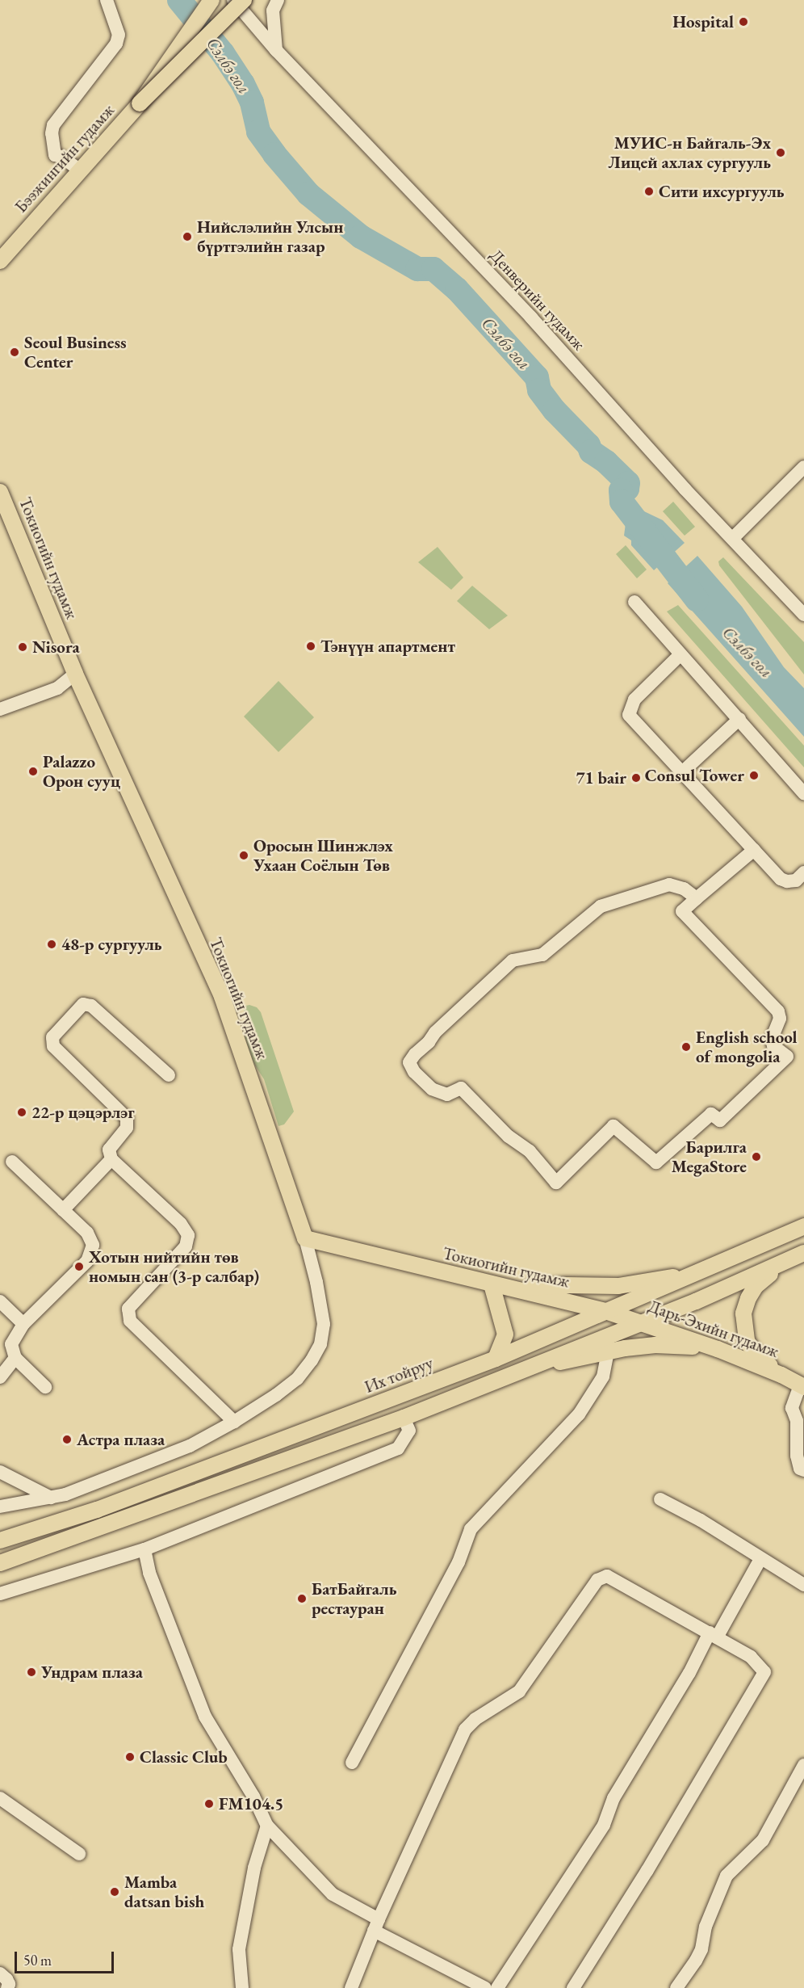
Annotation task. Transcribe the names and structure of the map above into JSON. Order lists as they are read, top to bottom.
{
  "streets": {
    "main road": [
      "Бээжингийн гудамж",
      "Токиогийн гудамж",
      "Дарь-Эхийн гудамж",
      "Их тойруу"
    ],
    "street": ["Денверийн гудамж"]
  },
  "crossings": [
    ["Токиогийн гудамж", "Дарь-Эхийн гудамж"],
    ["Токиогийн гудамж", "Их тойруу"],
    ["Дарь-Эхийн гудамж", "Их тойруу"]
  ],
  "water": ["Сэлбэ гол"],
  "places": [
    "Hospital",
    "МУИС-н Байгаль-Эх Лицей ахлах сургууль",
    "Сити ихсургууль",
    "Нийслэлийн Улсын бүртгэлийн газар",
    "Seoul Business Center",
    "Тэнүүн апартмент",
    "Nisora",
    "Palazzo Орон сууц",
    "Consul Tower",
    "71 bair",
    "Оросын Шинжлэх Ухаан Соёлын Төв",
    "48-р сургууль",
    "English school of mongolia",
    "22-р цэцэрлэг",
    "Барилга MegaStore",
    "Хотын нийтийн төв номын сан (3-р салбар)",
    "Астра плаза",
    "БатБайгаль рестауран",
    "Ундрам плаза",
    "Classic Club",
    "FM104.5",
    "Mamba datsan bish"
  ],
  "scale_bar": "50 m"
}
